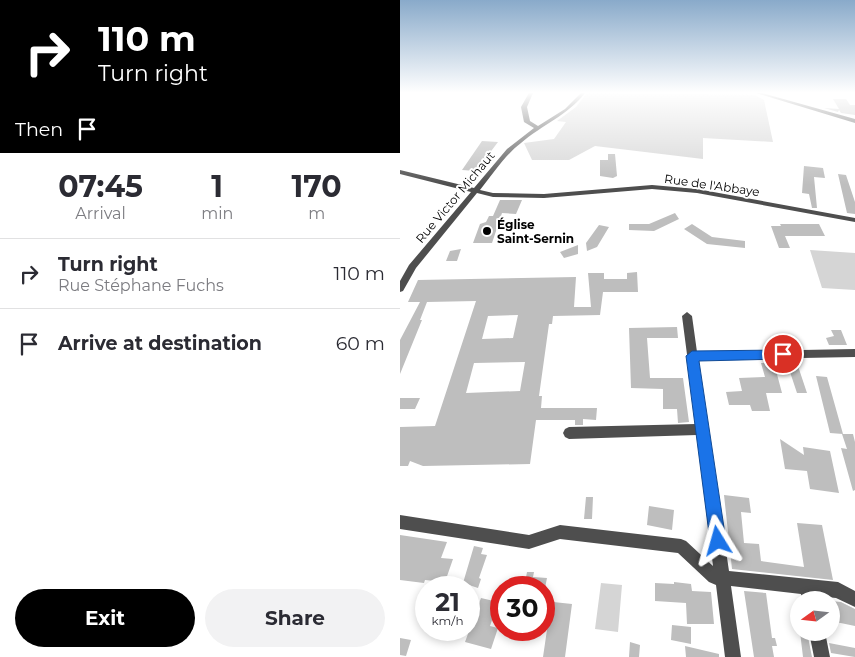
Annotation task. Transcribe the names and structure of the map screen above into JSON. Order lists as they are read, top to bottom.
{
  "streets": {
    "street": ["Rue de l'Abbaye", "Rue Victor Michaut"]
  },
  "crossings": [
    ["Rue de l'Abbaye", "Rue Victor Michaut"]
  ],
  "places": ["Église Saint-Sernin"],
  "north": "left",
  "page": {
    "turn": ["110 m", "Turn right"],
    "then": "Then",
    "eta": [
      "07:45",
      "Arrival",
      "1",
      "min",
      "170",
      "m"
    ],
    "list": [
      {
        "name": "Turn right",
        "note": "Rue Stéphane Fuchs",
        "value": "110 m"
      },
      {
        "name": "Arrive at destination",
        "value": "60 m"
      }
    ],
    "speed": "21 km/h",
    "limit": "30",
    "buttons": ["Exit", "Share"]
  }
}
